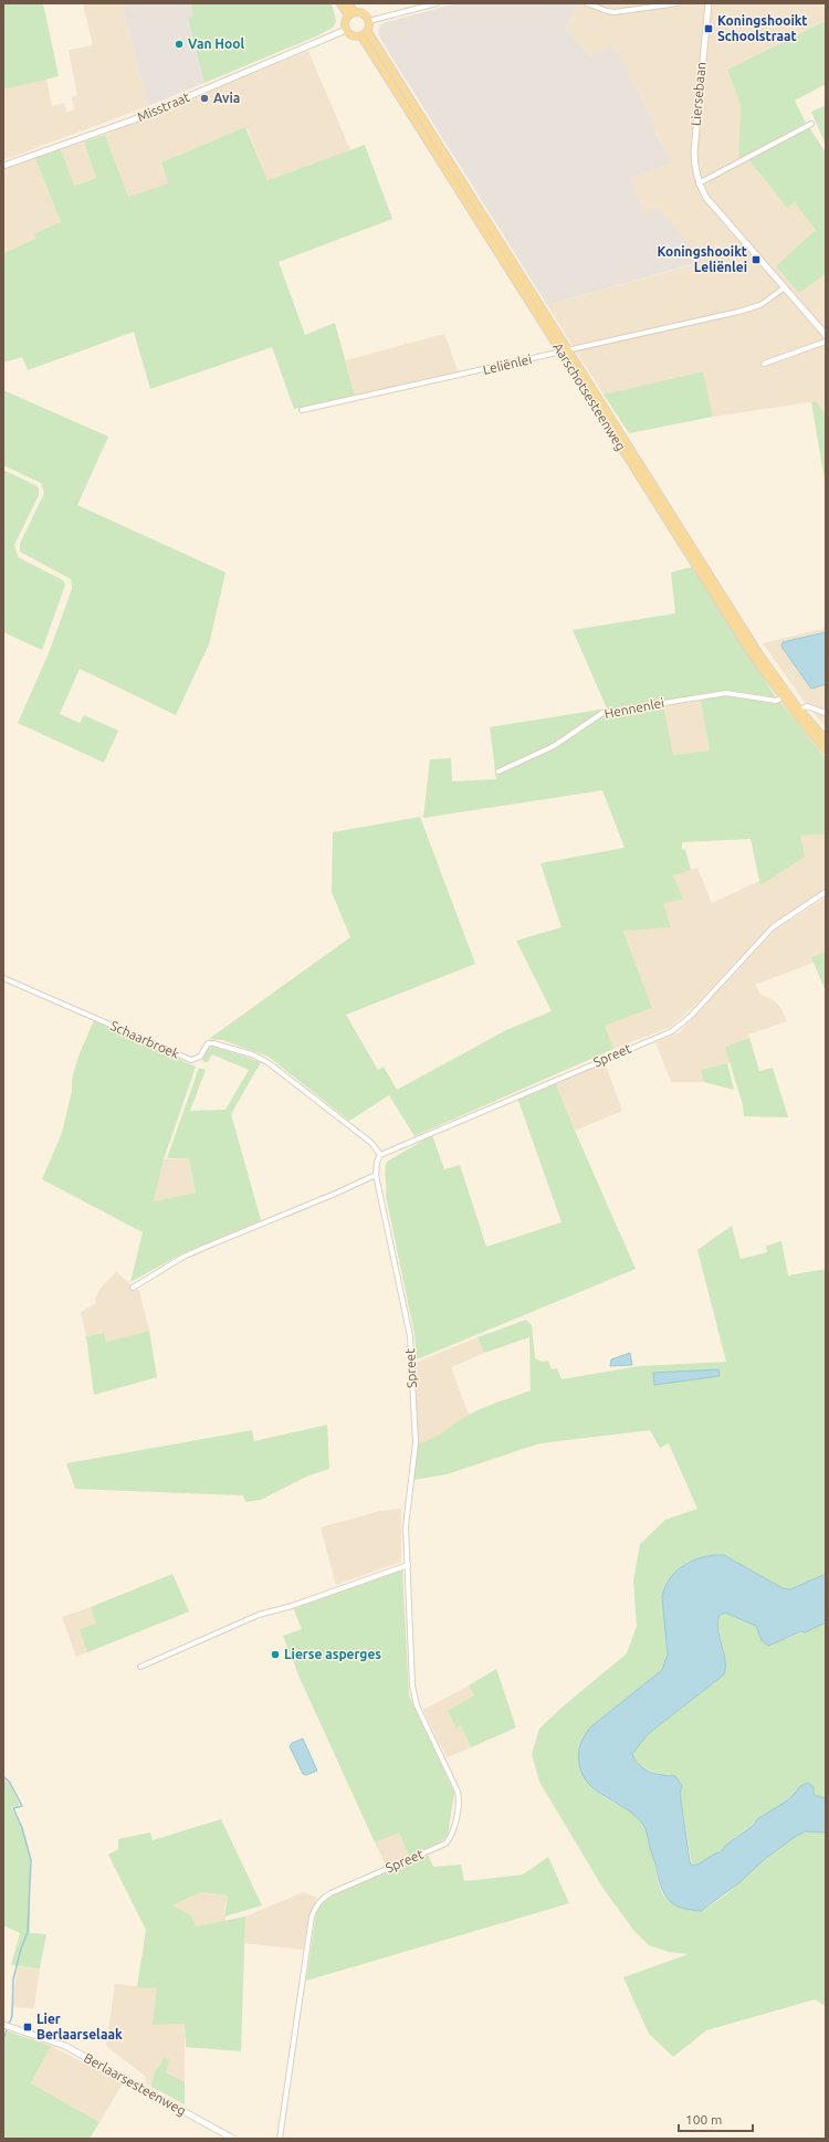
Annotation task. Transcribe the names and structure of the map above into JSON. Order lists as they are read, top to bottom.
{
  "streets": {
    "main road": ["Aarschotsesteenweg"],
    "street": [
      "Liersebaan",
      "Misstraat",
      "Leliënlei",
      "Hennenlei",
      "Schaarbroek",
      "Spreet",
      "Berlaarsesteenweg"
    ]
  },
  "crossings": [
    ["Liersebaan", "Leliënlei"],
    ["Misstraat", "Aarschotsesteenweg"],
    ["Leliënlei", "Aarschotsesteenweg"],
    ["Aarschotsesteenweg", "Hennenlei"],
    ["Schaarbroek", "Spreet"]
  ],
  "places": {
    "transit": ["Koningshooikt Schoolstraat", "Koningshooikt Leliënlei", "Lier Berlaarselaak"],
    "other": ["Van Hool", "Avia", "Lierse asperges"]
  },
  "scale_bar": "100 m"
}
